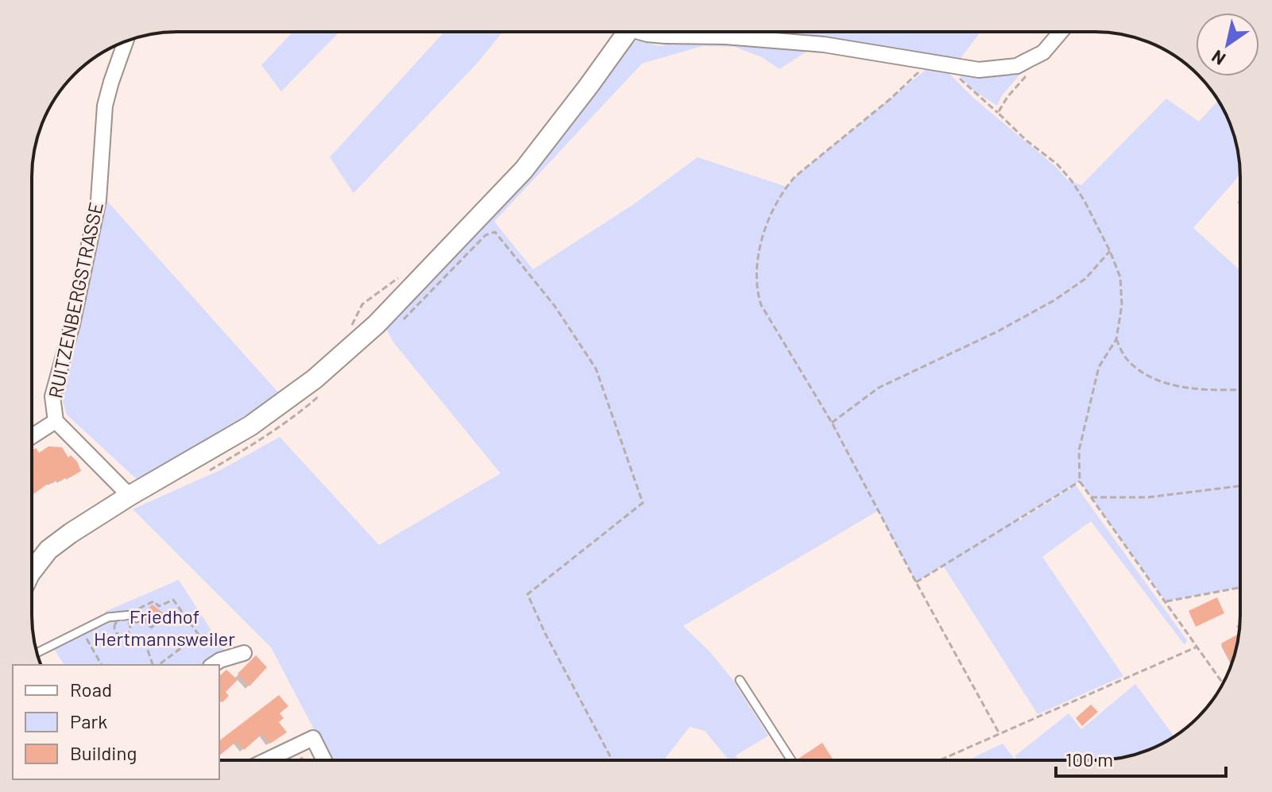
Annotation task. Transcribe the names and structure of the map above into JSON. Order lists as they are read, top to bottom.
{
  "streets": {
    "street": ["RUITZENBERGSTRASSE"]
  },
  "parks": ["Friedhof Hertmannsweiler"],
  "legend": ["Road", "Park", "Building"],
  "scale_bar": "100 m",
  "north": "bottom left"
}
